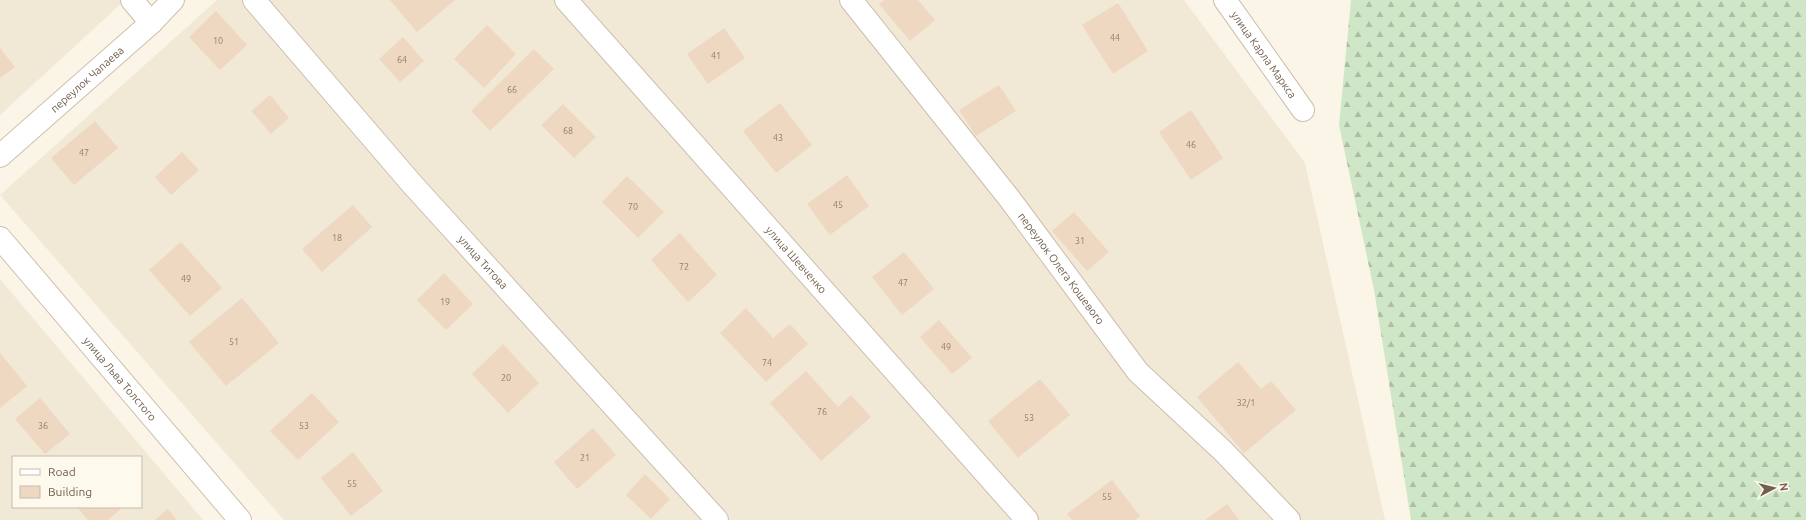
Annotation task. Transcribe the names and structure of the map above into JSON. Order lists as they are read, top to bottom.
{
  "streets": {
    "street": [
      "улица Карла Маркса",
      "переулок Чапаева",
      "улица Шевченко",
      "улица Титова",
      "переулок Олега Кошевого",
      "улица Льва Толстого"
    ]
  },
  "house_numbers": [
    "44",
    "10",
    "41",
    "64",
    "66",
    "68",
    "43",
    "46",
    "47",
    "45",
    "70",
    "18",
    "31",
    "72",
    "49",
    "47",
    "19",
    "51",
    "49",
    "74",
    "20",
    "32/1",
    "76",
    "53",
    "36",
    "53",
    "21",
    "55",
    "55"
  ],
  "legend": ["Road", "Building"],
  "north": "right"
}
